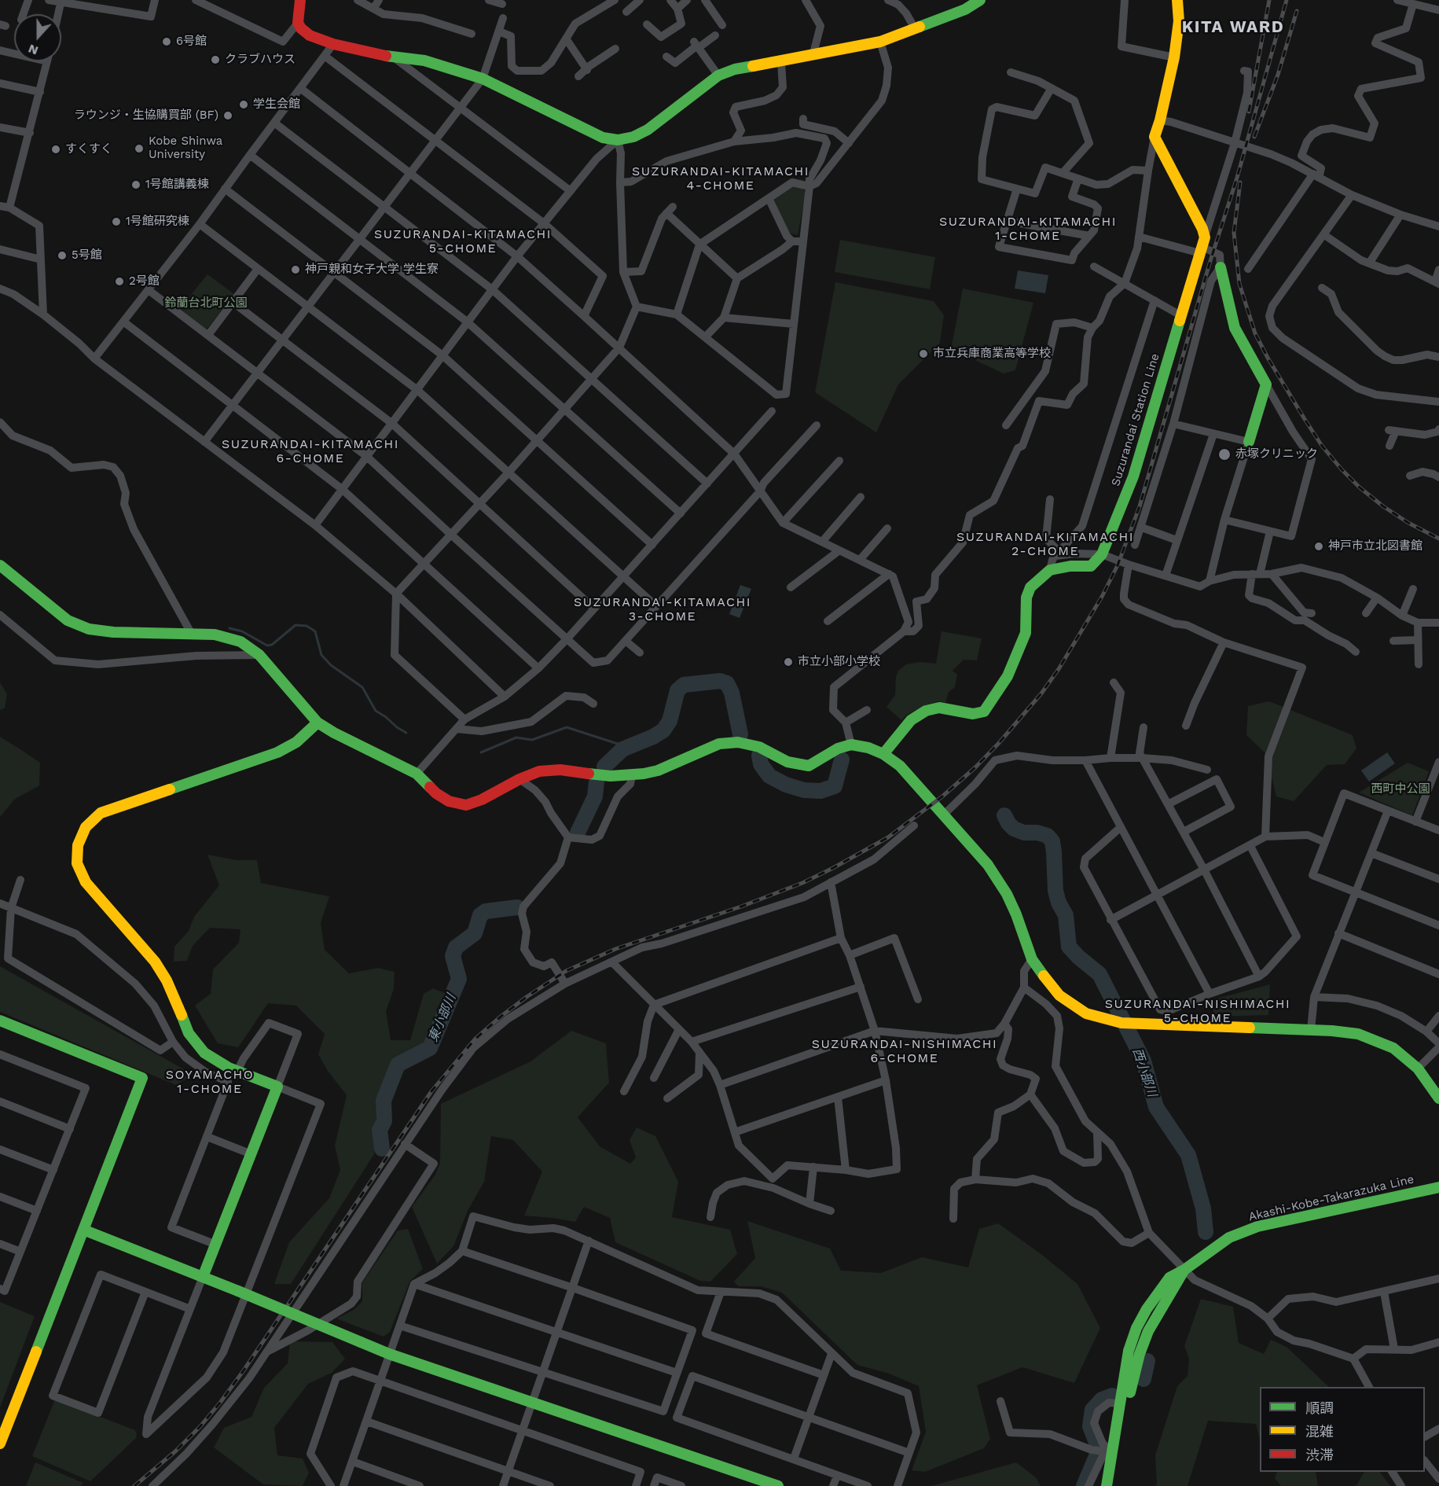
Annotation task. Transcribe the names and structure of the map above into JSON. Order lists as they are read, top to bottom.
{
  "streets": {
    "street": ["Suzurandai Station Line", "Akashi-Kobe-Takarazuka Line"]
  },
  "districts": [
    "KITA WARD",
    "SUZURANDAI-KITAMACHI 4-CHOME",
    "SUZURANDAI-KITAMACHI 1-CHOME",
    "SUZURANDAI-KITAMACHI 5-CHOME",
    "SUZURANDAI-KITAMACHI 6-CHOME",
    "SUZURANDAI-KITAMACHI 2-CHOME",
    "SUZURANDAI-KITAMACHI 3-CHOME",
    "SUZURANDAI-NISHIMACHI 5-CHOME",
    "SUZURANDAI-NISHIMACHI 6-CHOME",
    "SOYAMACHO 1-CHOME"
  ],
  "water": ["東小部川", "西小部川"],
  "parks": ["鈴蘭台北町公園", "西町中公園"],
  "places": [
    "6号館",
    "クラブハウス",
    "学生会館",
    "ラウンジ・生協購買部 (BF)",
    "Kobe Shinwa University",
    "すくすく",
    "1号館講義棟",
    "1号館研究棟",
    "5号館",
    "神戸親和女子大学 学生寮",
    "2号館",
    "市立兵庫商業高等学校",
    "赤塚クリニック",
    "神戸市立北図書館",
    "市立小部小学校"
  ],
  "legend": ["順調", "混雑", "渋滞"],
  "north": "bottom"
}
